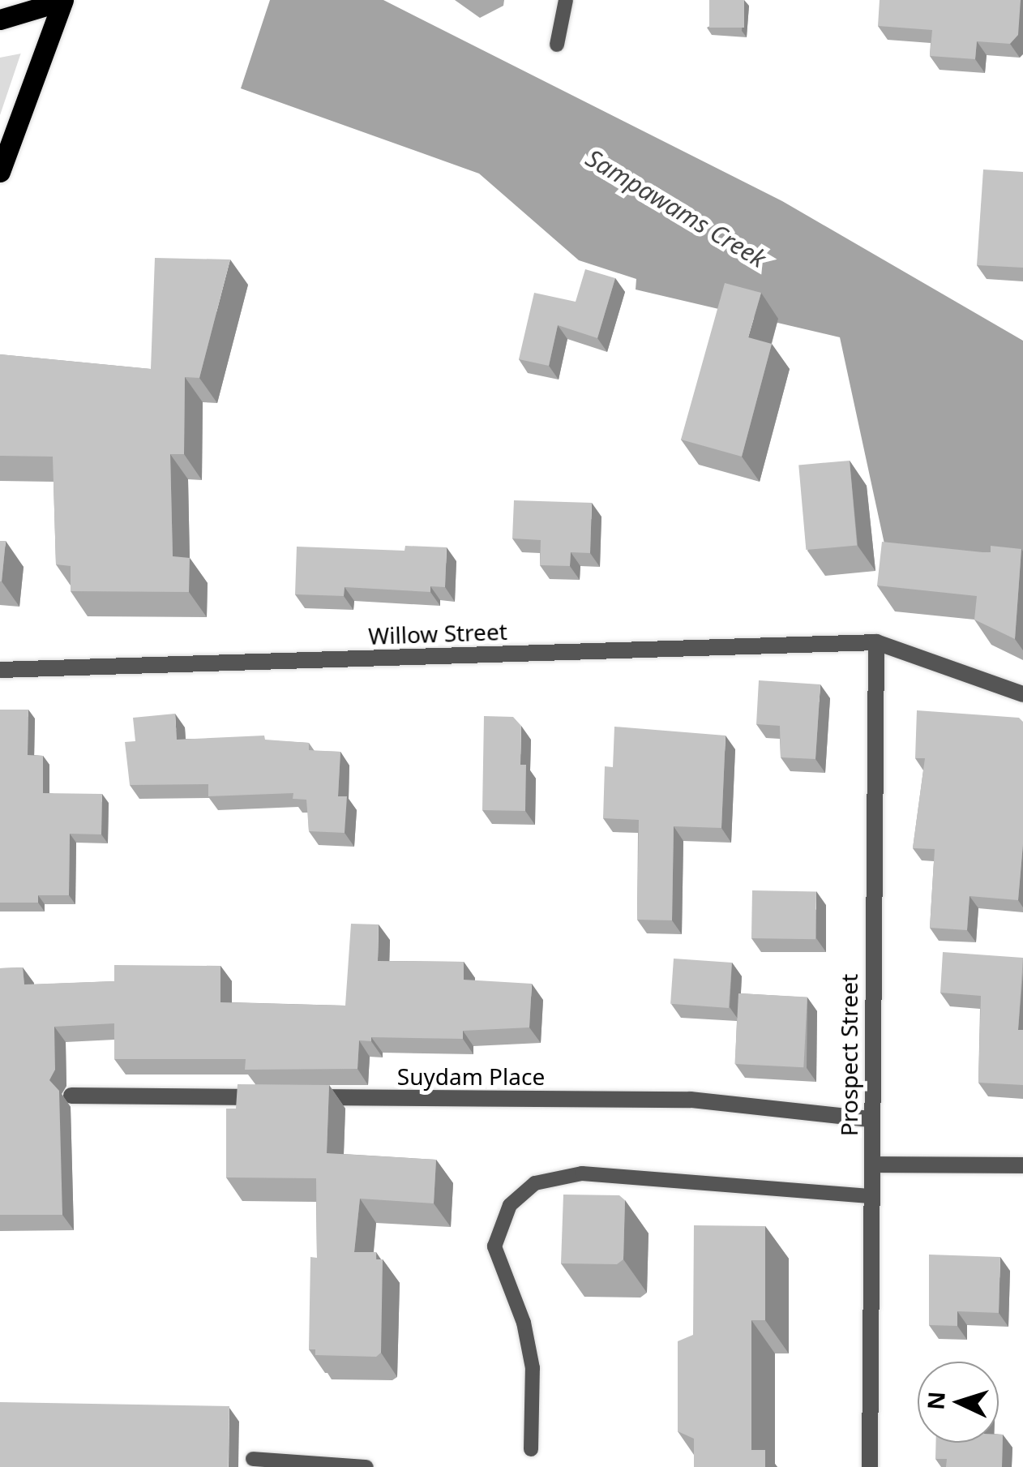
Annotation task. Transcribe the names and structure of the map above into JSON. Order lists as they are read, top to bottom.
{
  "streets": {
    "street": ["Willow Street", "Prospect Street", "Suydam Place"]
  },
  "crossings": [
    ["Willow Street", "Prospect Street"],
    ["Prospect Street", "Suydam Place"]
  ],
  "water": ["Sampawams Creek"],
  "north": "left"
}
